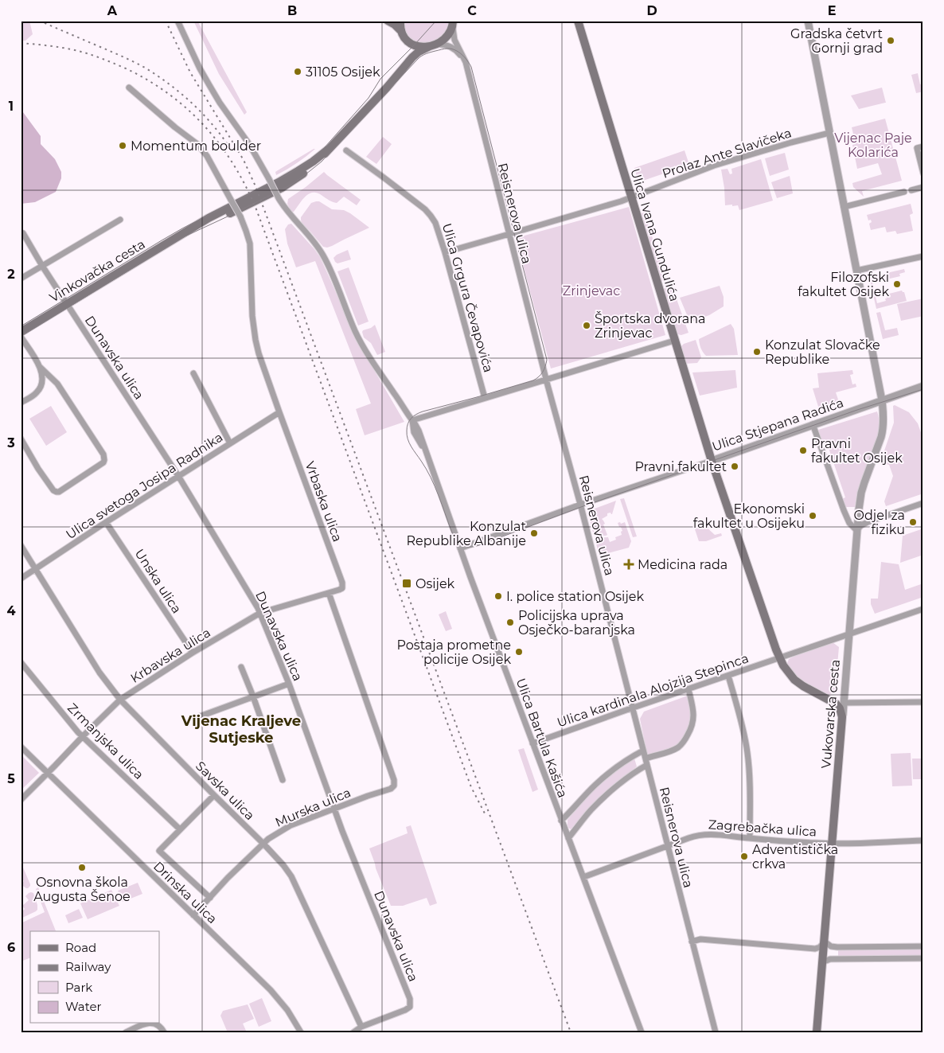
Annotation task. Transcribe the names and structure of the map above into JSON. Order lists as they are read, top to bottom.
{
  "streets": {
    "main road": ["Ulica Ivana Gundulića", "Vinkovačka cesta", "Vukovarska cesta"],
    "street": [
      "Prolaz Ante Slavičeka",
      "Reisnerova ulica",
      "Ulica Grgura Čevapovića",
      "Dunavska ulica",
      "Ulica Stjepana Radića",
      "Ulica svetoga Josipa Radnika",
      "Vrbaska ulica",
      "Unska ulica",
      "Krbavska ulica",
      "Ulica kardinala Alojzija Stepinca",
      "Ulica Bartula Kašića",
      "Zrmanjska ulica",
      "Savska ulica",
      "Murska ulica",
      "Zagrebačka ulica",
      "Drinska ulica"
    ]
  },
  "crossings": [
    ["Prolaz Ante Slavičeka", "Ulica Ivana Gundulića"],
    ["Prolaz Ante Slavičeka", "Vukovarska cesta"],
    ["Reisnerova ulica", "Vinkovačka cesta"],
    ["Reisnerova ulica", "Ulica Stjepana Radića"],
    ["Reisnerova ulica", "Ulica kardinala Alojzija Stepinca"],
    ["Reisnerova ulica", "Zagrebačka ulica"],
    ["Ulica Ivana Gundulića", "Ulica Stjepana Radića"],
    ["Ulica Ivana Gundulića", "Ulica kardinala Alojzija Stepinca"],
    ["Ulica Ivana Gundulića", "Vukovarska cesta"],
    ["Vinkovačka cesta", "Dunavska ulica"],
    ["Dunavska ulica", "Ulica svetoga Josipa Radnika"],
    ["Dunavska ulica", "Krbavska ulica"],
    ["Dunavska ulica", "Savska ulica"],
    ["Dunavska ulica", "Murska ulica"],
    ["Ulica Stjepana Radića", "Vukovarska cesta"],
    ["Ulica Stjepana Radića", "Ulica Bartula Kašića"],
    ["Ulica svetoga Josipa Radnika", "Vrbaska ulica"],
    ["Ulica svetoga Josipa Radnika", "Unska ulica"],
    ["Ulica svetoga Josipa Radnika", "Savska ulica"],
    ["Vrbaska ulica", "Krbavska ulica"],
    ["Vrbaska ulica", "Murska ulica"],
    ["Unska ulica", "Krbavska ulica"],
    ["Krbavska ulica", "Zrmanjska ulica"],
    ["Krbavska ulica", "Savska ulica"],
    ["Krbavska ulica", "Murska ulica"],
    ["Krbavska ulica", "Drinska ulica"],
    ["Ulica kardinala Alojzija Stepinca", "Ulica Bartula Kašića"],
    ["Vukovarska cesta", "Zagrebačka ulica"],
    ["Ulica Bartula Kašića", "Zagrebačka ulica"],
    ["Savska ulica", "Murska ulica"],
    ["Murska ulica", "Drinska ulica"]
  ],
  "districts": ["Vijenac Kraljeve Sutjeske"],
  "parks": ["Vijenac Paje Kolarića", "Zrinjevac"],
  "places": {
    "other": [
      "Gradska četvrt Gornji grad",
      "31105 Osijek",
      "Momentum boulder",
      "Filozofski fakultet Osijek",
      "Športska dvorana Zrinjevac",
      "Konzulat Slovačke Republike",
      "Pravni fakultet Osijek",
      "Pravni fakultet",
      "Ekonomski fakultet u Osijeku",
      "Odjel za fiziku",
      "Konzulat Republike Albanije",
      "I. police station Osijek",
      "Policijska uprava Osječko-baranjska",
      "Postaja prometne policije Osijek",
      "Adventistička crkva",
      "Osnovna škola Augusta Šenoe"
    ],
    "health": ["Medicina rada"],
    "transit": ["Osijek"]
  },
  "legend": [
    "Road",
    "Railway",
    "Park",
    "Water"
  ],
  "grid": {
    "columns": [
      "A",
      "B",
      "C",
      "D",
      "E"
    ],
    "rows": [
      "1",
      "2",
      "3",
      "4",
      "5",
      "6"
    ]
  }
}
